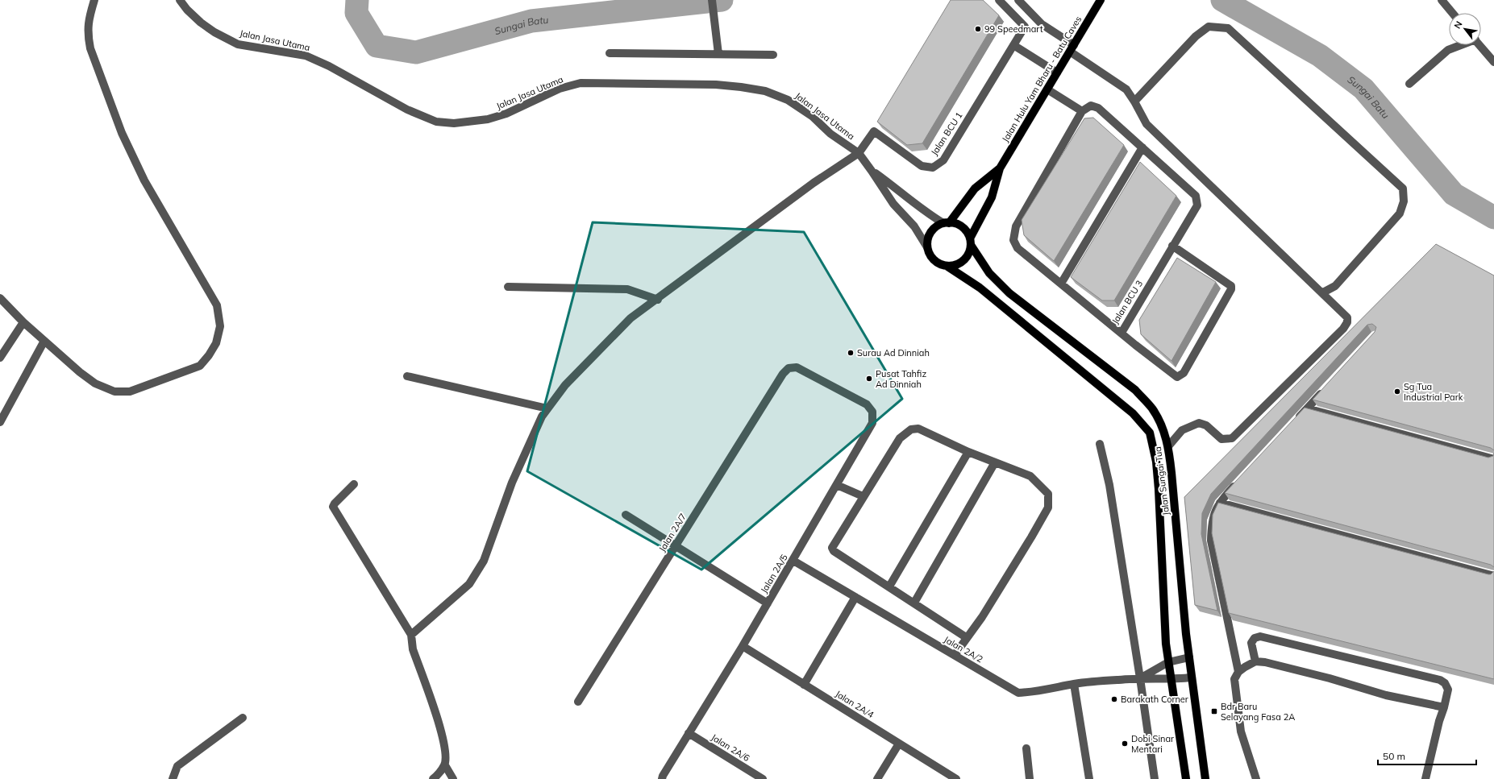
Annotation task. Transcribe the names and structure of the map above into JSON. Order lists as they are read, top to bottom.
{
  "streets": {
    "main road": ["Jalan Hulu Yam Bharu - Batu Caves", "Jalan Sungai Tua"],
    "street": [
      "Jalan Jasa Utama",
      "Jalan BCU 1",
      "Jalan BCU 3",
      "Jalan 2A/7",
      "Jalan 2A/5",
      "Jalan 2A/2",
      "Jalan 2A/4",
      "Jalan 2A/6"
    ]
  },
  "crossings": [
    ["Jalan Jasa Utama", "Jalan Hulu Yam Bharu - Batu Caves"],
    ["Jalan Jasa Utama", "Jalan BCU 1"],
    ["Jalan Jasa Utama", "Jalan Sungai Tua"],
    ["Jalan Hulu Yam Bharu - Batu Caves", "Jalan Sungai Tua"],
    ["Jalan Sungai Tua", "Jalan 2A/2"],
    ["Jalan 2A/7", "Jalan 2A/5"],
    ["Jalan 2A/5", "Jalan 2A/2"],
    ["Jalan 2A/5", "Jalan 2A/4"],
    ["Jalan 2A/5", "Jalan 2A/6"]
  ],
  "water": ["Sungai Batu"],
  "places": {
    "other": [
      "99 Speedmart",
      "Surau Ad Dinniah",
      "Pusat Tahfiz Ad Dinniah",
      "Sg Tua Industrial Park",
      "Barakath Corner",
      "Dobi Sinar Mentari"
    ],
    "transit": ["Bdr Baru Selayang Fasa 2A"]
  },
  "scale_bar": "50 m",
  "north": "top left"
}
